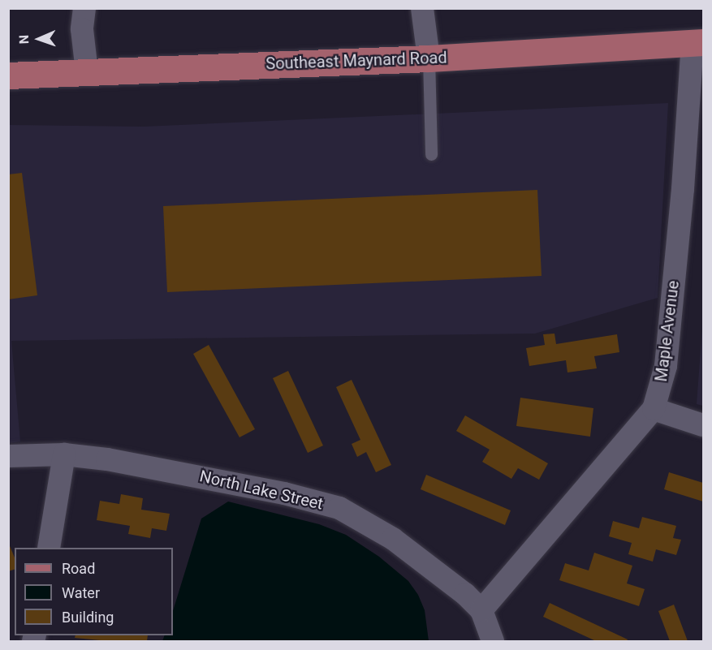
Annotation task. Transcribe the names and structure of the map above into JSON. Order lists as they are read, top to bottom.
{
  "streets": {
    "main road": ["Southeast Maynard Road"],
    "street": ["Maple Avenue", "North Lake Street"]
  },
  "crossings": [
    ["Southeast Maynard Road", "Maple Avenue"],
    ["Maple Avenue", "North Lake Street"]
  ],
  "legend": ["Road", "Water", "Building"],
  "north": "left"
}
